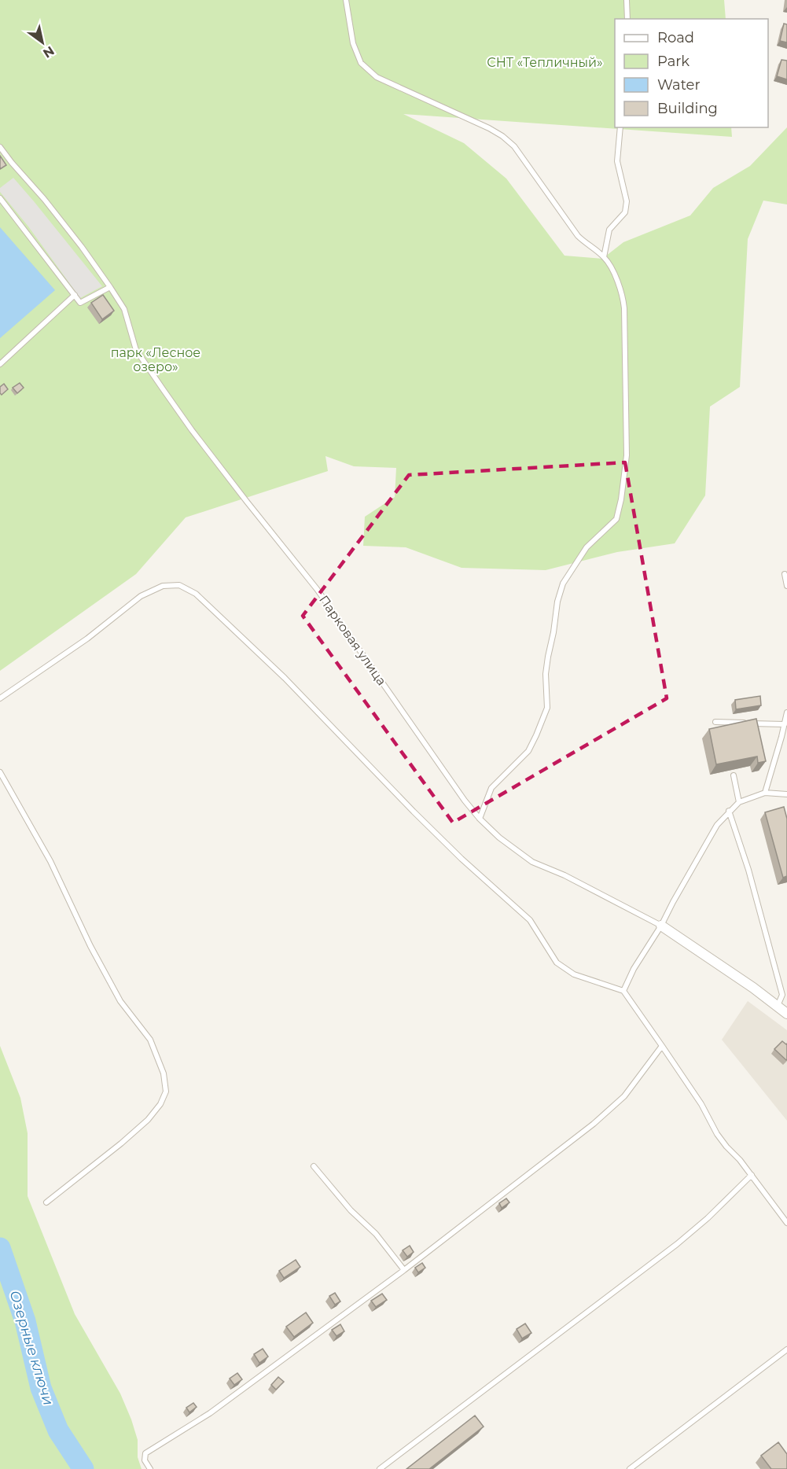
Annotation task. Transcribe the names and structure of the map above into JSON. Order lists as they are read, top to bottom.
{
  "streets": {
    "lane": ["Парковая улица"]
  },
  "water": ["Озерные ключи"],
  "parks": ["СНТ «Тепличный»", "парк «Лесное озеро»"],
  "legend": [
    "Road",
    "Park",
    "Water",
    "Building"
  ],
  "north": "bottom right"
}
